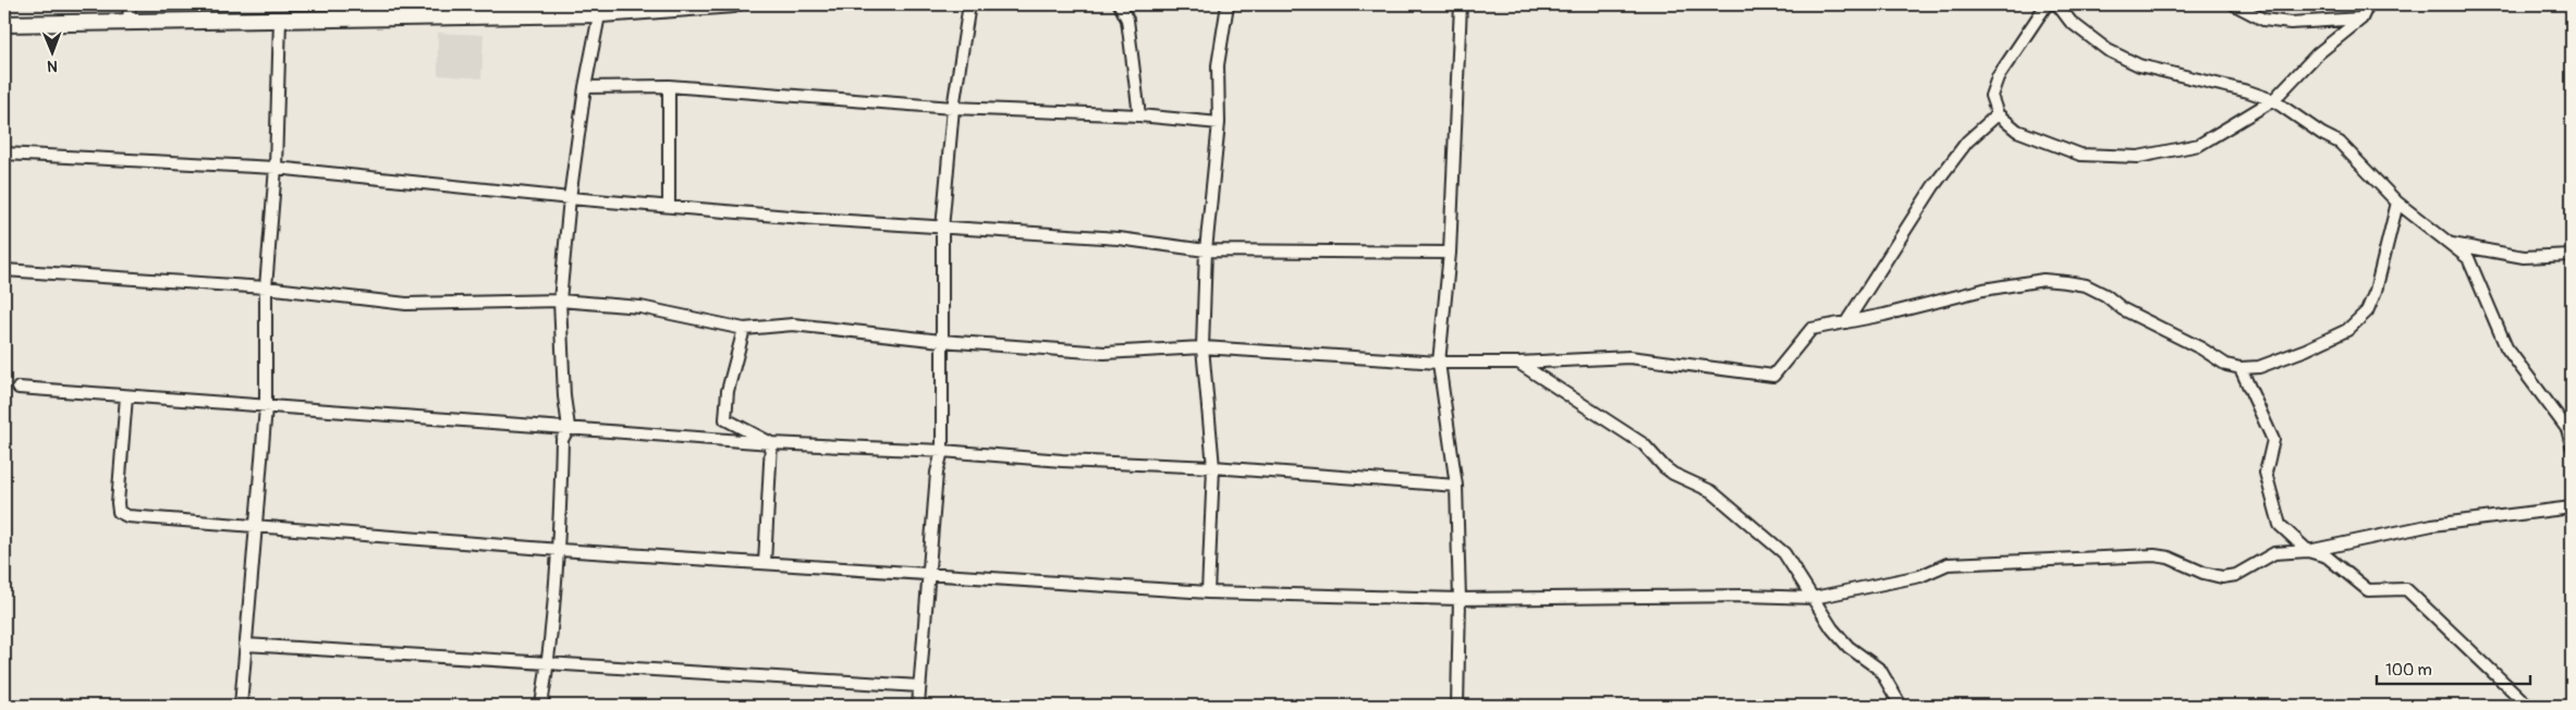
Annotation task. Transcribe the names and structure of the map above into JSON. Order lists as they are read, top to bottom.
{
  "scale_bar": "100 m",
  "north": "bottom"
}
